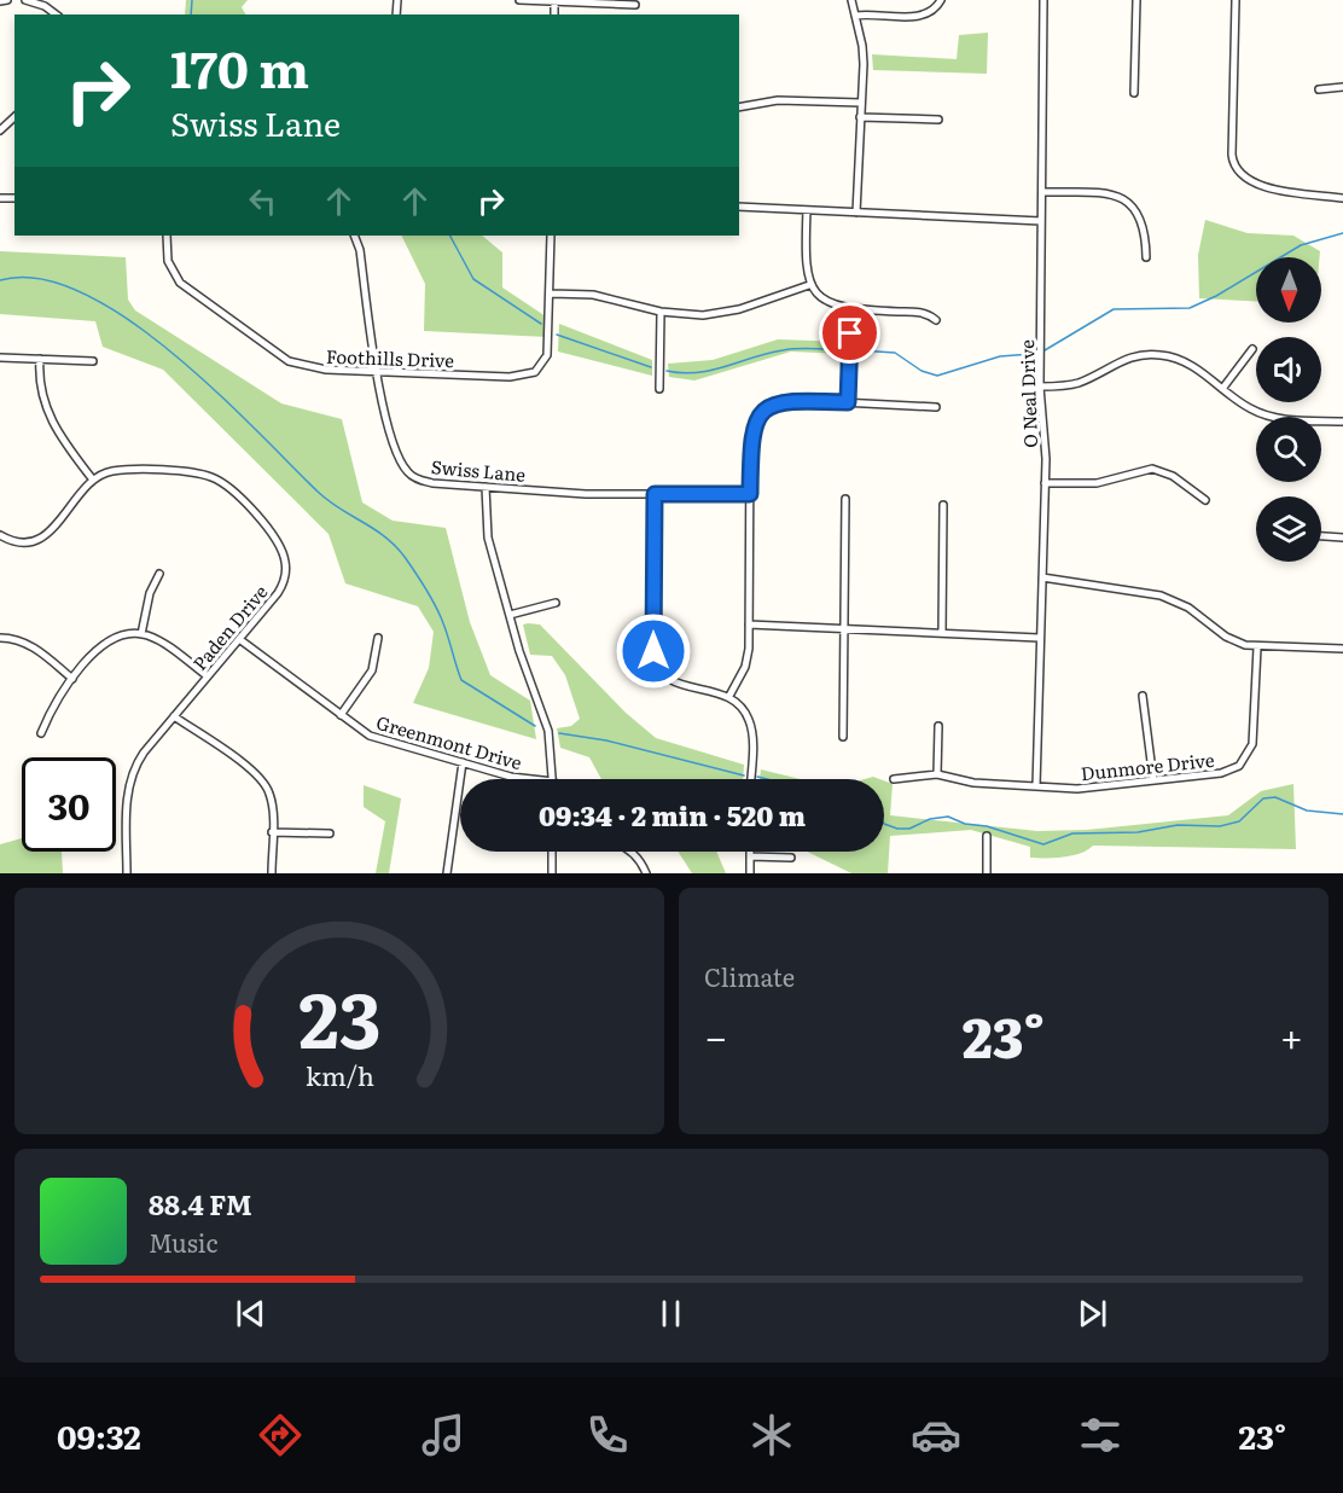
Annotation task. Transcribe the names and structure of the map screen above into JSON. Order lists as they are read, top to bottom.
{
  "streets": {
    "street": [
      "Foothills Drive",
      "O Neal Drive",
      "Swiss Lane",
      "Paden Drive",
      "Greenmont Drive",
      "Dunmore Drive"
    ]
  },
  "crossings": [
    ["Foothills Drive", "Swiss Lane"],
    ["O Neal Drive", "Dunmore Drive"],
    ["Paden Drive", "Greenmont Drive"]
  ],
  "north": "bottom",
  "page": {
    "turn": ["170 m", "Swiss Lane"],
    "limit": "30",
    "trip": "09:34 · 2 min · 520 m",
    "tile": "Climate",
    "heat": ["−", "23°", "+"],
    "song": ["88.4 FM", "Music"],
    "tabs": ["09:32", "23°"],
    "gauge": ["23", "km/h"]
  }
}
